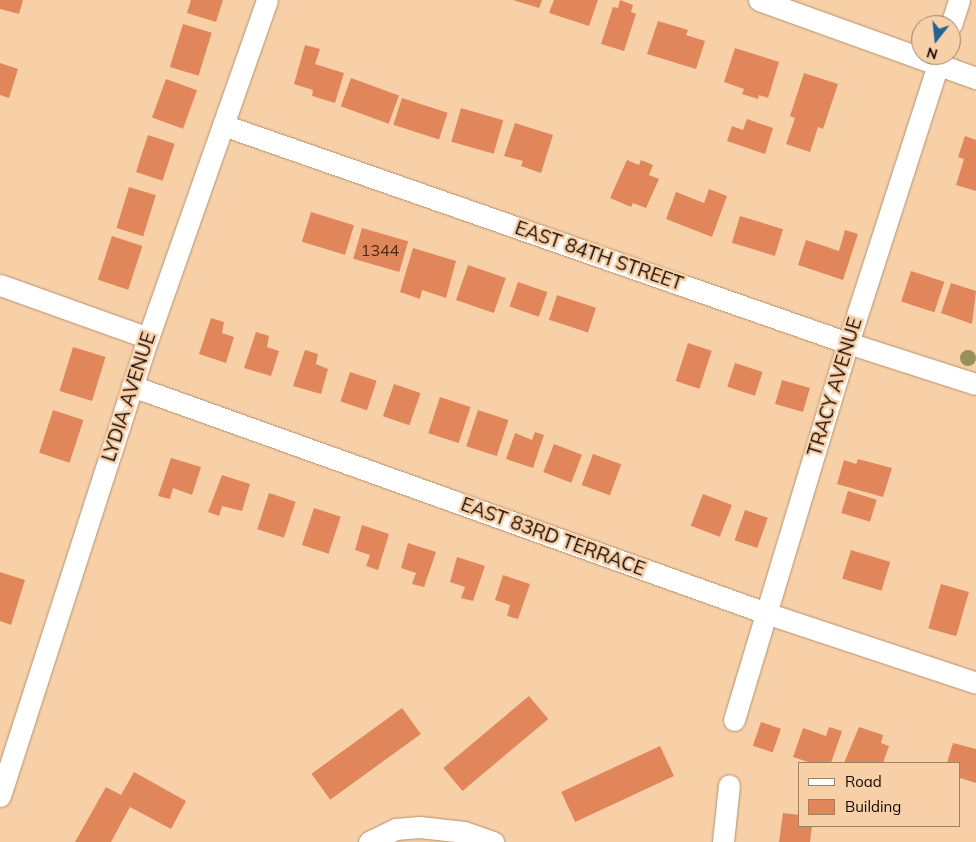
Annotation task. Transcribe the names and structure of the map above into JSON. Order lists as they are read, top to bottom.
{
  "streets": {
    "street": [
      "EAST 84TH STREET",
      "TRACY AVENUE",
      "LYDIA AVENUE",
      "EAST 83RD TERRACE"
    ]
  },
  "crossings": [
    ["EAST 84TH STREET", "TRACY AVENUE"],
    ["EAST 84TH STREET", "LYDIA AVENUE"],
    ["TRACY AVENUE", "EAST 83RD TERRACE"],
    ["LYDIA AVENUE", "EAST 83RD TERRACE"]
  ],
  "house_numbers": ["1344"],
  "legend": ["Road", "Building"],
  "north": "bottom"
}
